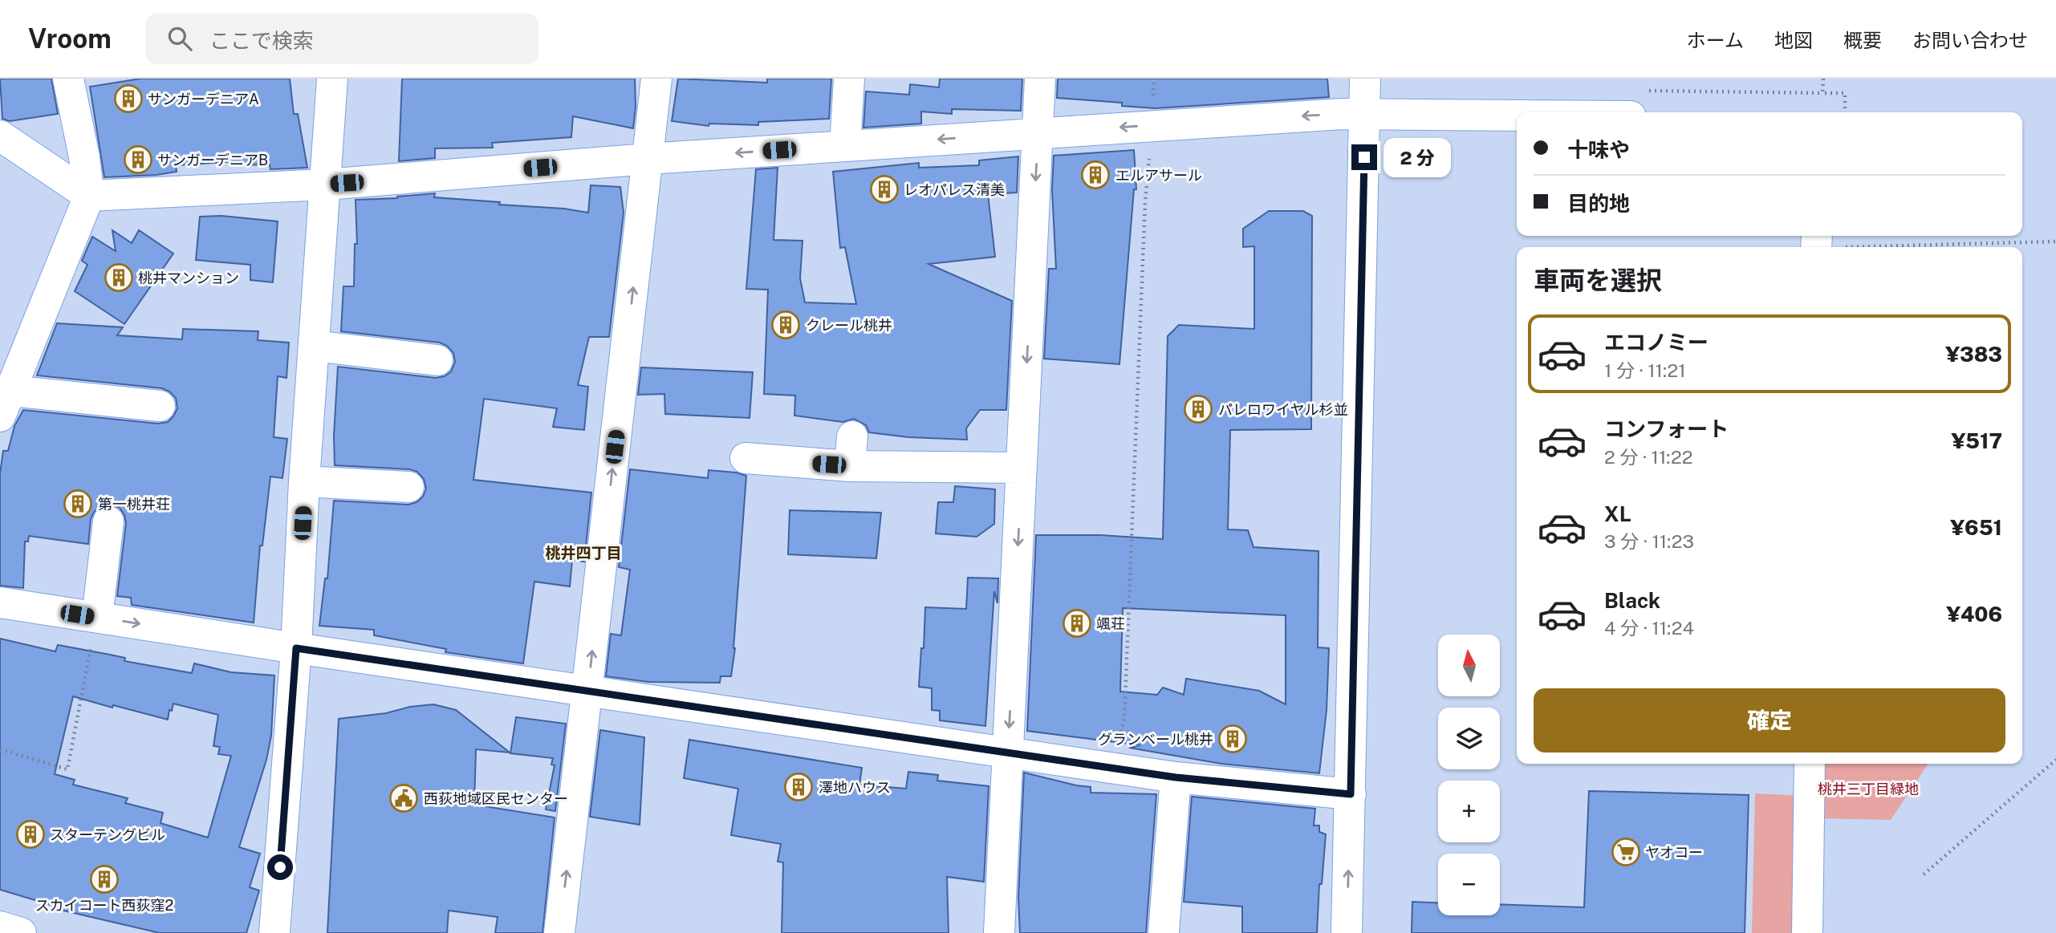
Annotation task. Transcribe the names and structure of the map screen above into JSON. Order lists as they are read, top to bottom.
{
  "districts": ["桃井四丁目"],
  "parks": ["桃井三丁目緑地"],
  "places": {
    "building": [
      "サンガーデニアA",
      "サンガーデニアB",
      "エルアサール",
      "レオパレス清美",
      "桃井マンション",
      "クレール桃井",
      "パレロワイヤル杉並",
      "第一桃井荘",
      "颯荘",
      "グランベール桃井",
      "澤地ハウス",
      "スターテングビル",
      "スカイコート西荻窪2"
    ],
    "public building": ["西荻地域区民センター"],
    "supermarket": ["ヤオコー"]
  },
  "north": "top",
  "page": {
    "header": "Vroom",
    "search": "ここで検索",
    "nav": [
      "ホーム",
      "地図",
      "概要",
      "お問い合わせ"
    ],
    "banner": ["十味や", "目的地"],
    "bubble": "2 分",
    "heading": "車両を選択",
    "list": [
      {
        "name": "エコノミー",
        "note": "1 分 · 11:21",
        "value": "¥383"
      },
      {
        "name": "コンフォート",
        "note": "2 分 · 11:22",
        "value": "¥517"
      },
      {
        "name": "XL",
        "note": "3 分 · 11:23",
        "value": "¥651"
      },
      {
        "name": "Black",
        "note": "4 分 · 11:24",
        "value": "¥406"
      }
    ],
    "map_buttons": ["+", "−"],
    "buttons": "確定"
  }
}
